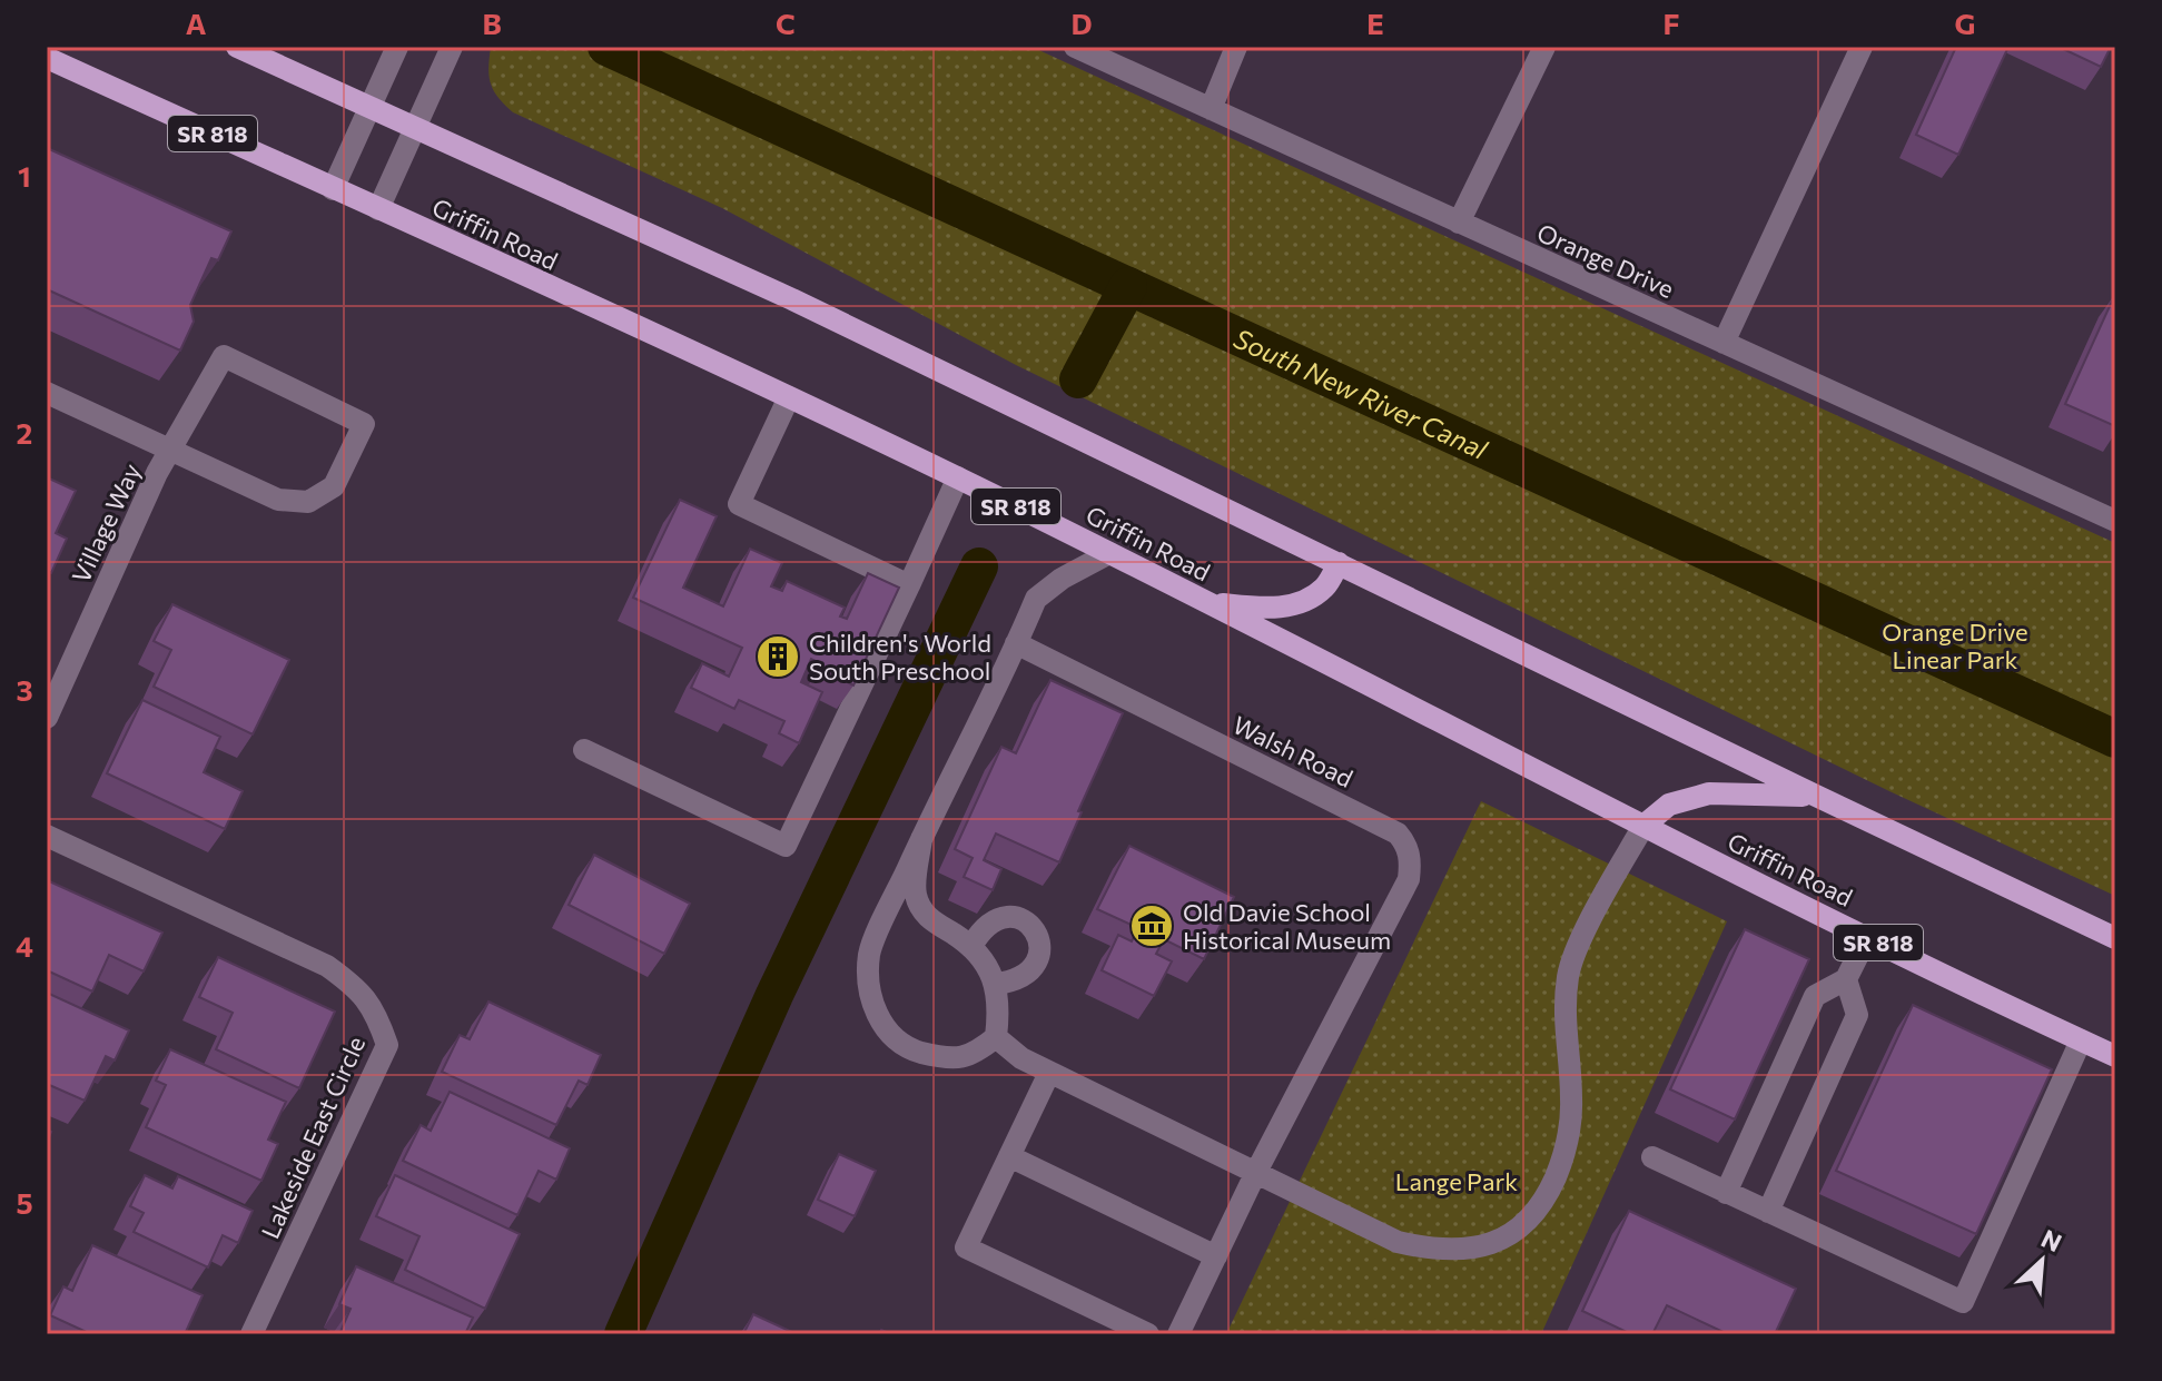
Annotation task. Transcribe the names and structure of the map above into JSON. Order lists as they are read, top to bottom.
{
  "streets": {
    "main road": ["SR 818", "Griffin Road"],
    "street": [
      "Orange Drive",
      "Village Way",
      "Walsh Road",
      "Lakeside East Circle"
    ]
  },
  "water": ["South New River Canal"],
  "parks": ["Orange Drive Linear Park", "Lange Park"],
  "places": {
    "building": ["Children's World South Preschool"],
    "museum": ["Old Davie School Historical Museum"]
  },
  "north": "top right",
  "grid": {
    "columns": [
      "A",
      "B",
      "C",
      "D",
      "E",
      "F",
      "G"
    ],
    "rows": [
      "1",
      "2",
      "3",
      "4",
      "5"
    ]
  }
}
